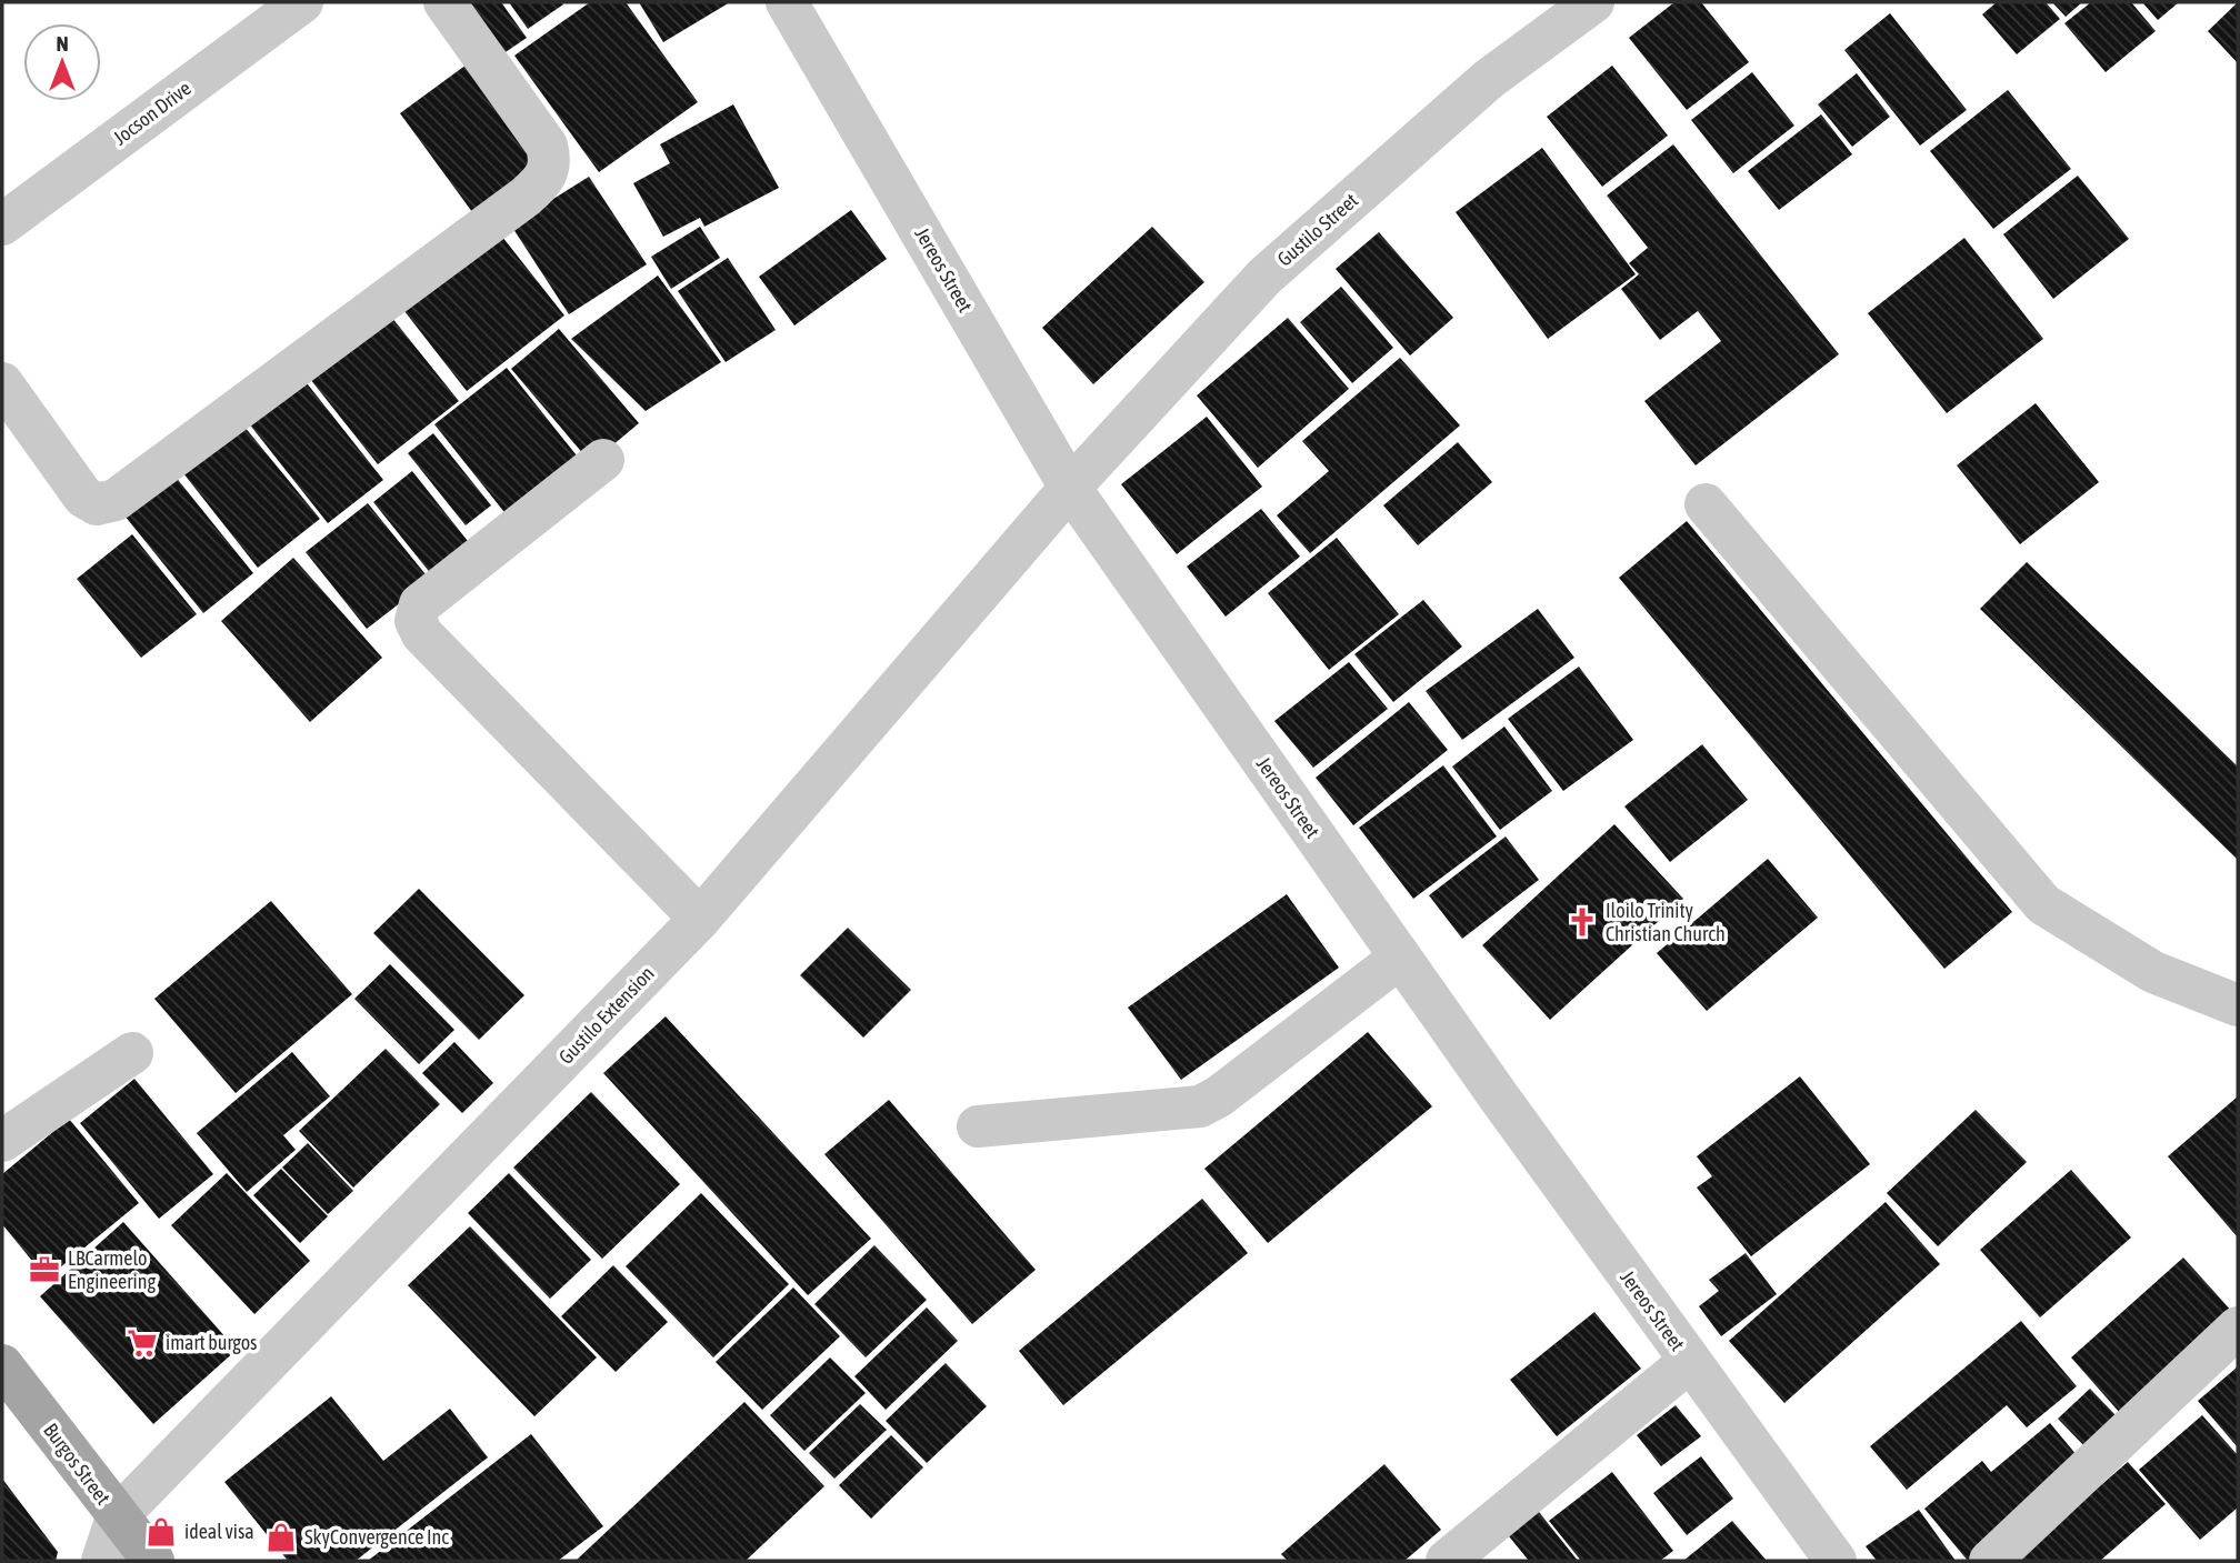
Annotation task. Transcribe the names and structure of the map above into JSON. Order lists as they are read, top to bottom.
{
  "streets": {
    "main road": ["Burgos Street"],
    "street": [
      "Jocson Drive",
      "Gustilo Street",
      "Jereos Street",
      "Gustilo Extension"
    ]
  },
  "crossings": [
    ["Gustilo Street", "Jereos Street"],
    ["Gustilo Street", "Gustilo Extension"],
    ["Jereos Street", "Gustilo Extension"],
    ["Gustilo Extension", "Burgos Street"]
  ],
  "places": {
    "church": ["Iloilo Trinity Christian Church"],
    "office": ["LBCarmelo Engineering"],
    "supermarket": ["imart burgos"],
    "shop": ["ideal visa", "SkyConvergence Inc"]
  },
  "north": "top"
}
